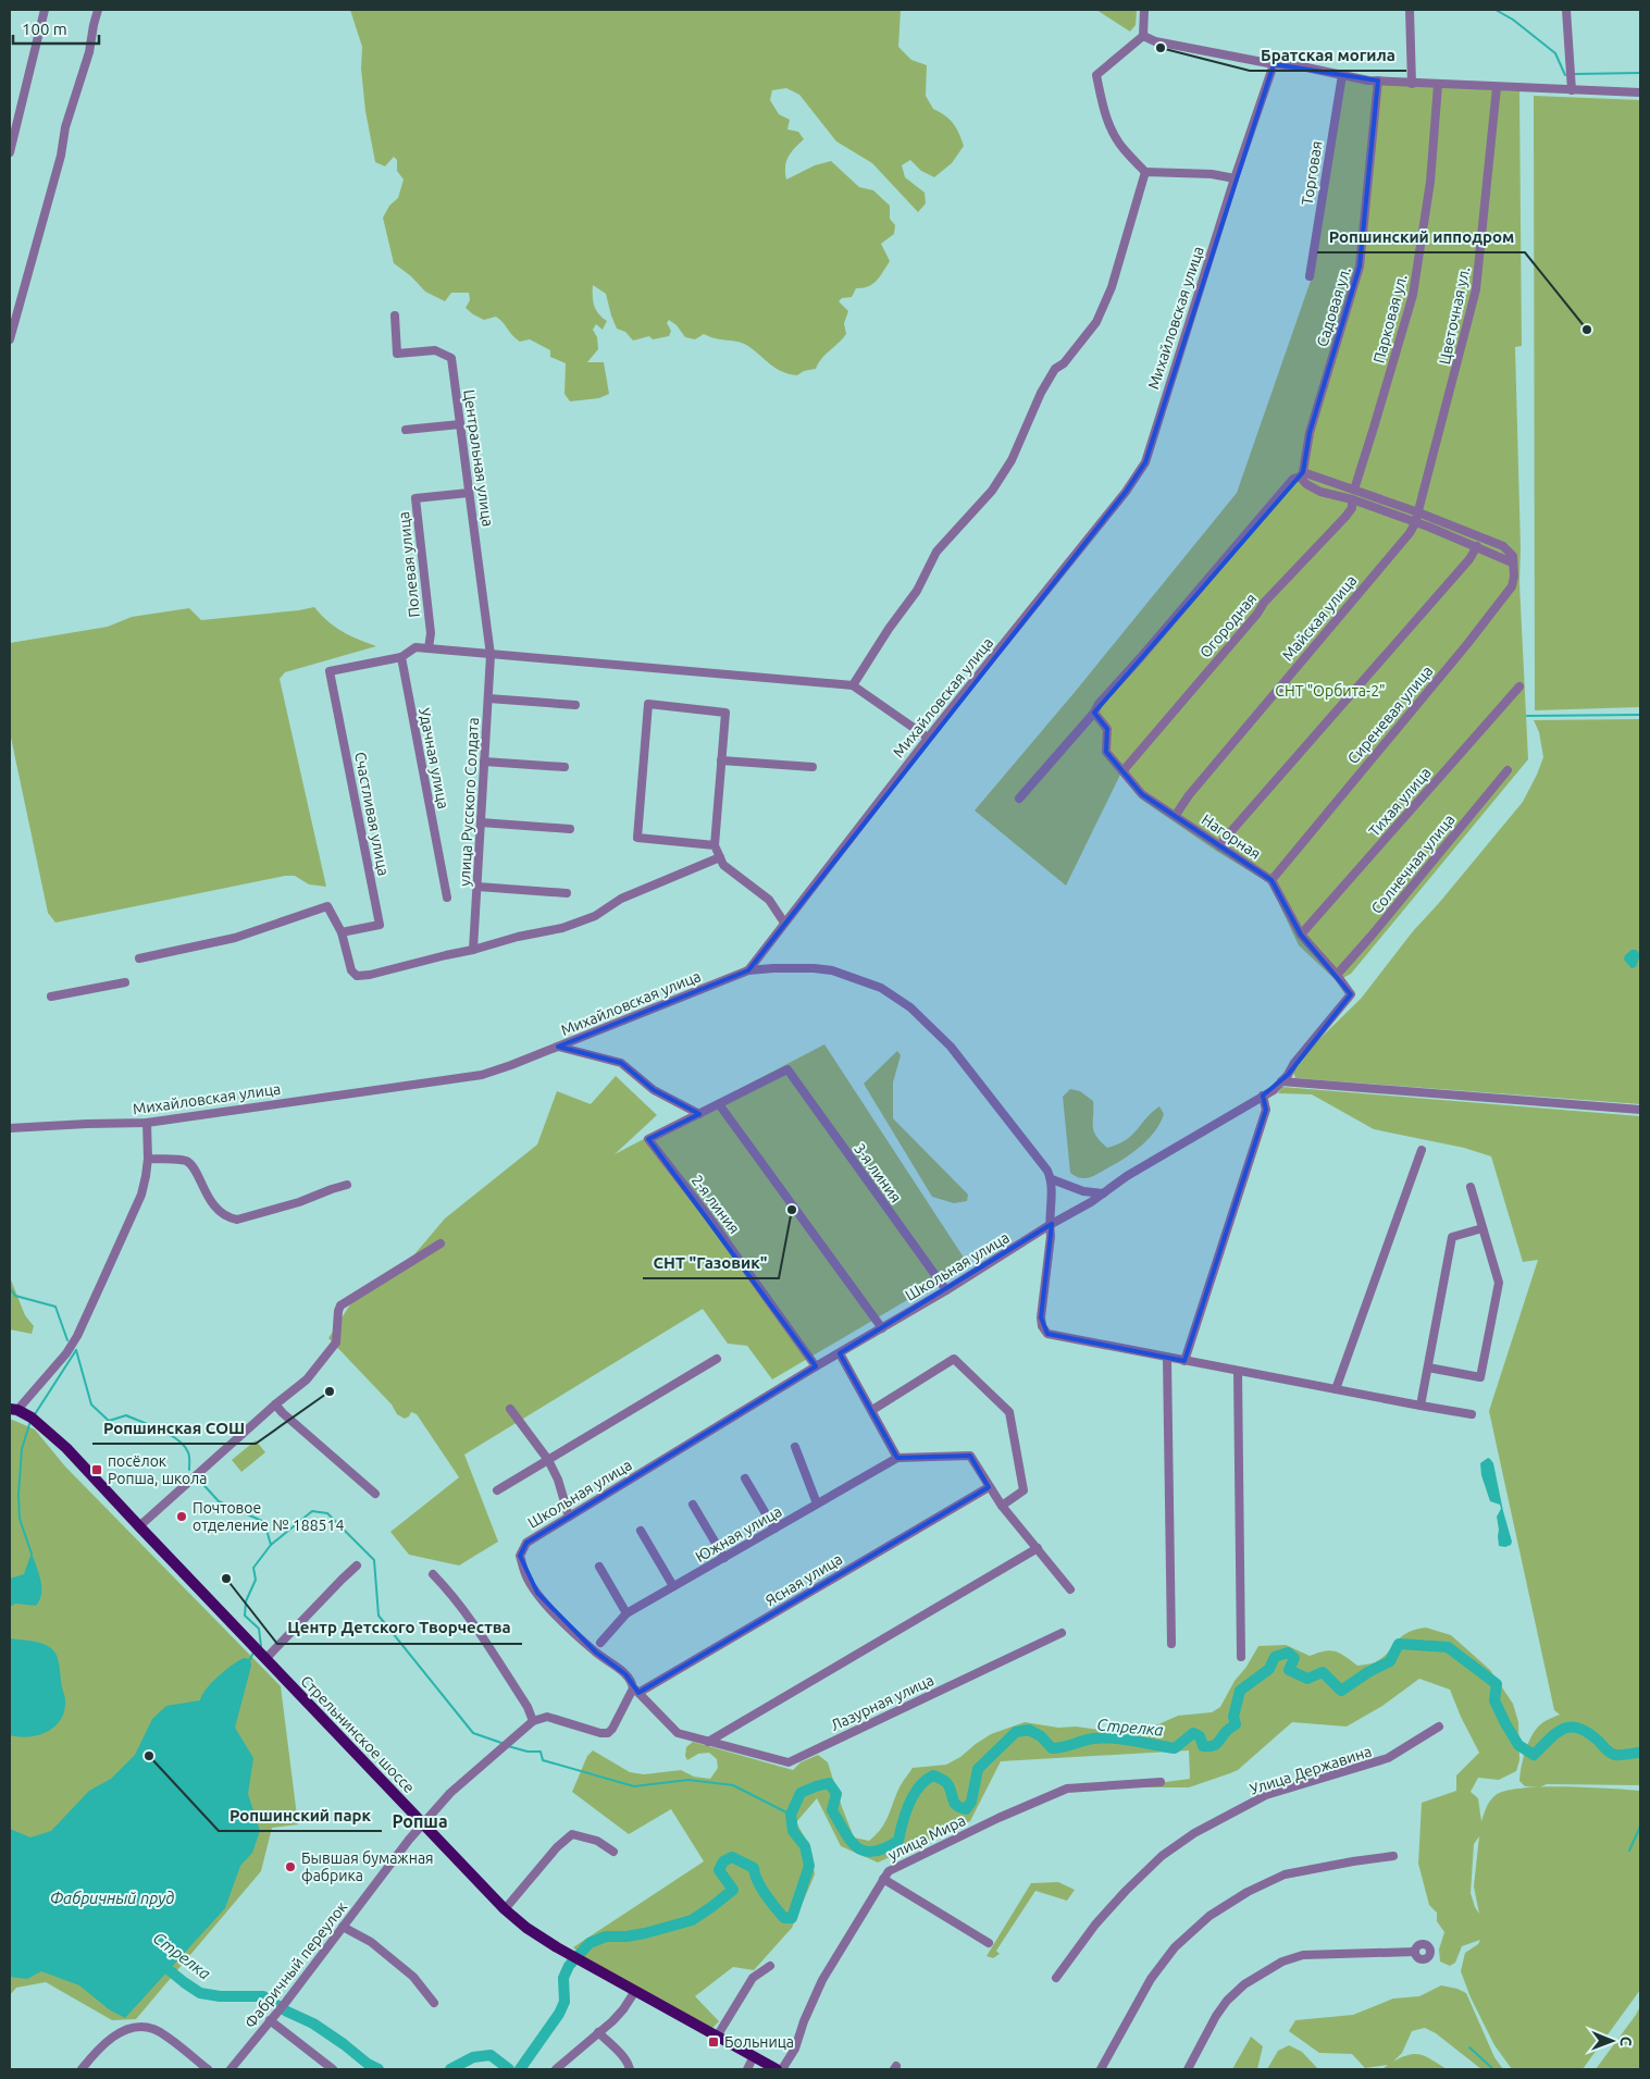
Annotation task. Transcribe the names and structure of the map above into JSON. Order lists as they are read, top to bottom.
{
  "streets": {
    "main road": ["Стрельнинское шоссе"],
    "street": [
      "Торговая",
      "Садовая ул.",
      "Цветочная ул.",
      "Михайловская улица",
      "Парковая ул.",
      "Центральная улица",
      "Полевая улица",
      "Майская улица",
      "Огородная",
      "Сиреневая улица",
      "Удачная улица",
      "улица Русского Солдата",
      "Тихая улица",
      "Счастливая улица",
      "Нагорная",
      "Солнечная улица",
      "3-я линия",
      "2-я линия",
      "Школьная улица",
      "Южная улица",
      "Ясная улица",
      "Лазурная улица",
      "Улица Державина",
      "улица Мира",
      "Фабричный переулок"
    ]
  },
  "crossings": [
    ["Цветочная ул.", "Майская улица"],
    ["Парковая ул.", "Огородная"],
    ["Центральная улица", "Полевая улица"],
    ["Центральная улица", "улица Русского Солдата"],
    ["Майская улица", "Нагорная"],
    ["Огородная", "Нагорная"],
    ["Сиреневая улица", "Нагорная"],
    ["Удачная улица", "Счастливая улица"],
    ["Тихая улица", "Нагорная"],
    ["Нагорная", "Солнечная улица"],
    ["Нагорная", "Школьная улица"],
    ["3-я линия", "Школьная улица"],
    ["2-я линия", "Школьная улица"],
    ["Школьная улица", "Ясная улица"],
    ["Школьная улица", "Лазурная улица"],
    ["Ясная улица", "Лазурная улица"],
    ["Стрельнинское шоссе", "Фабричный переулок"]
  ],
  "districts": ["Ропша"],
  "water": ["Стрелка", "Фабричный пруд"],
  "parks": ["СНТ \"Орбита-2\""],
  "places": {
    "other": [
      "Братская могила",
      "Ропшинский ипподром",
      "СНТ \"Газовик\"",
      "Ропшинская СОШ",
      "Почтовое отделение № 188514",
      "Центр Детского Творчества",
      "Ропшинский парк",
      "Бывшая бумажная фабрика"
    ],
    "transit": ["посёлок Ропша, школа", "Больница"]
  },
  "scale_bar": "100 m",
  "north": "right"
}
